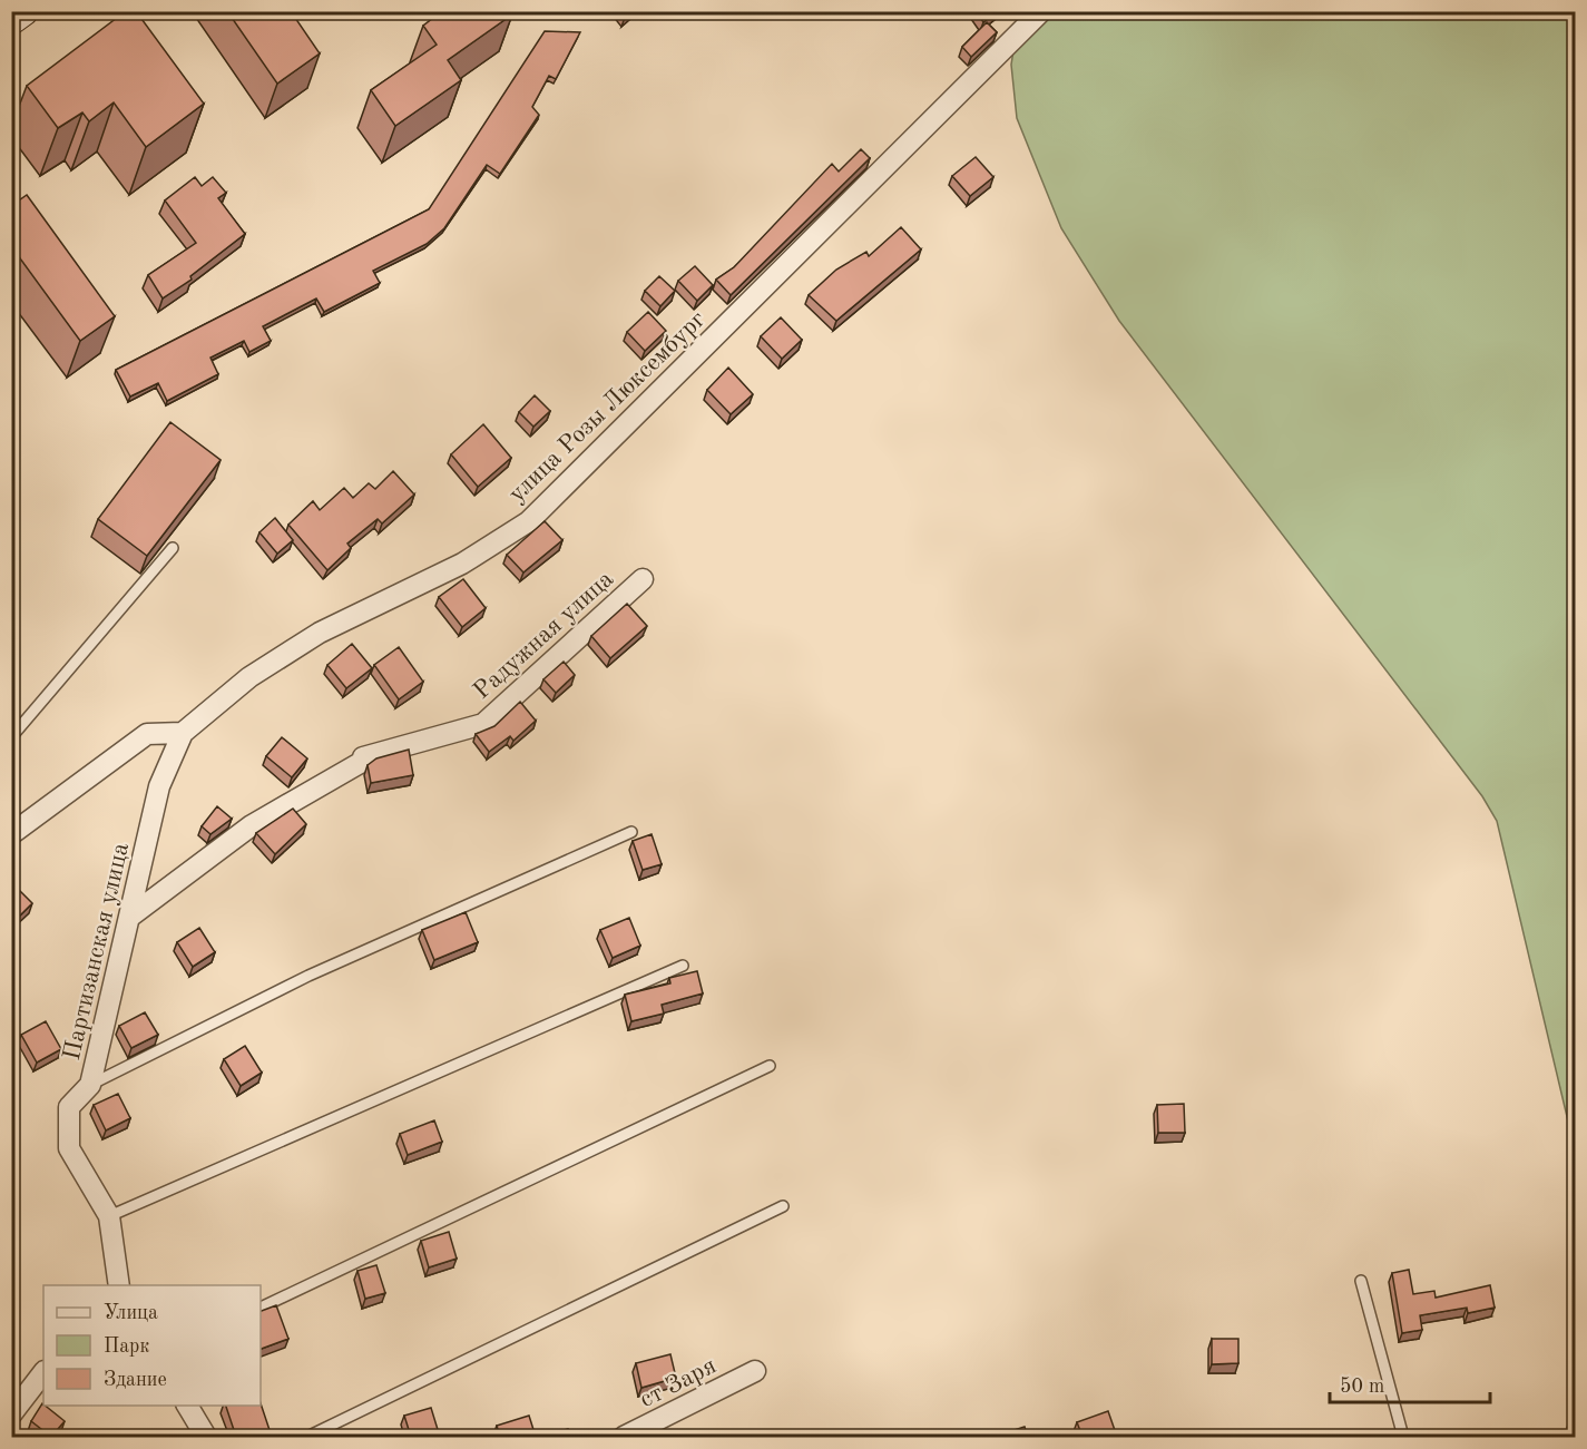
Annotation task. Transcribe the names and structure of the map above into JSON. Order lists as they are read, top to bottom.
{
  "streets": {
    "street": [
      "улица Розы Люксембург",
      "Радужная улица",
      "Партизанская улица",
      "ст Заря"
    ]
  },
  "crossings": [
    ["улица Розы Люксембург", "Партизанская улица"],
    ["Радужная улица", "Партизанская улица"]
  ],
  "legend": ["Улица", "Парк", "Здание"],
  "scale_bar": "50 m"
}
